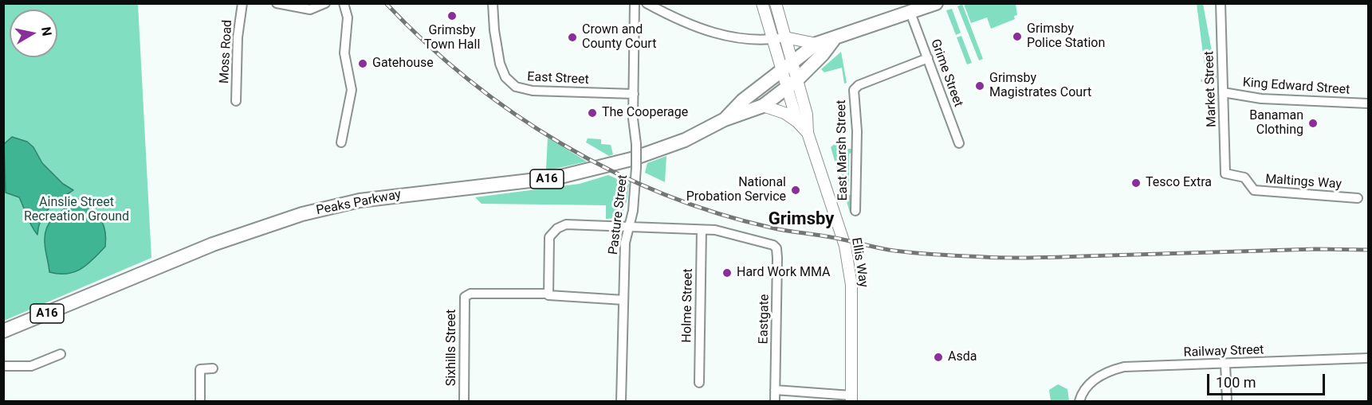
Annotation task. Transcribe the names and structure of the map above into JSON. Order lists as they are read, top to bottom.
{
  "streets": {
    "highway": ["A16", "Peaks Parkway"],
    "main road": ["Ellis Way"],
    "street": [
      "Moss Road",
      "Grime Street",
      "East Street",
      "King Edward Street",
      "Market Street",
      "East Marsh Street",
      "Maltings Way",
      "Pasture Street",
      "Holme Street",
      "Eastgate",
      "Sixhills Street",
      "Railway Street"
    ]
  },
  "crossings": [
    ["Grime Street", "East Marsh Street"],
    ["Grime Street", "A16"],
    ["East Street", "Pasture Street"],
    ["King Edward Street", "Market Street"],
    ["Market Street", "Maltings Way"],
    ["A16", "Peaks Parkway"],
    ["A16", "Ellis Way"],
    ["Peaks Parkway", "Ellis Way"],
    ["Holme Street", "Eastgate"]
  ],
  "districts": ["Grimsby"],
  "parks": ["Ainslie Street Recreation Ground"],
  "places": [
    "Grimsby Town Hall",
    "Grimsby Police Station",
    "Crown and County Court",
    "Gatehouse",
    "Grimsby Magistrates Court",
    "The Cooperage",
    "Banaman Clothing",
    "Tesco Extra",
    "National Probation Service",
    "Hard Work MMA",
    "Asda"
  ],
  "scale_bar": "100 m",
  "north": "right"
}
